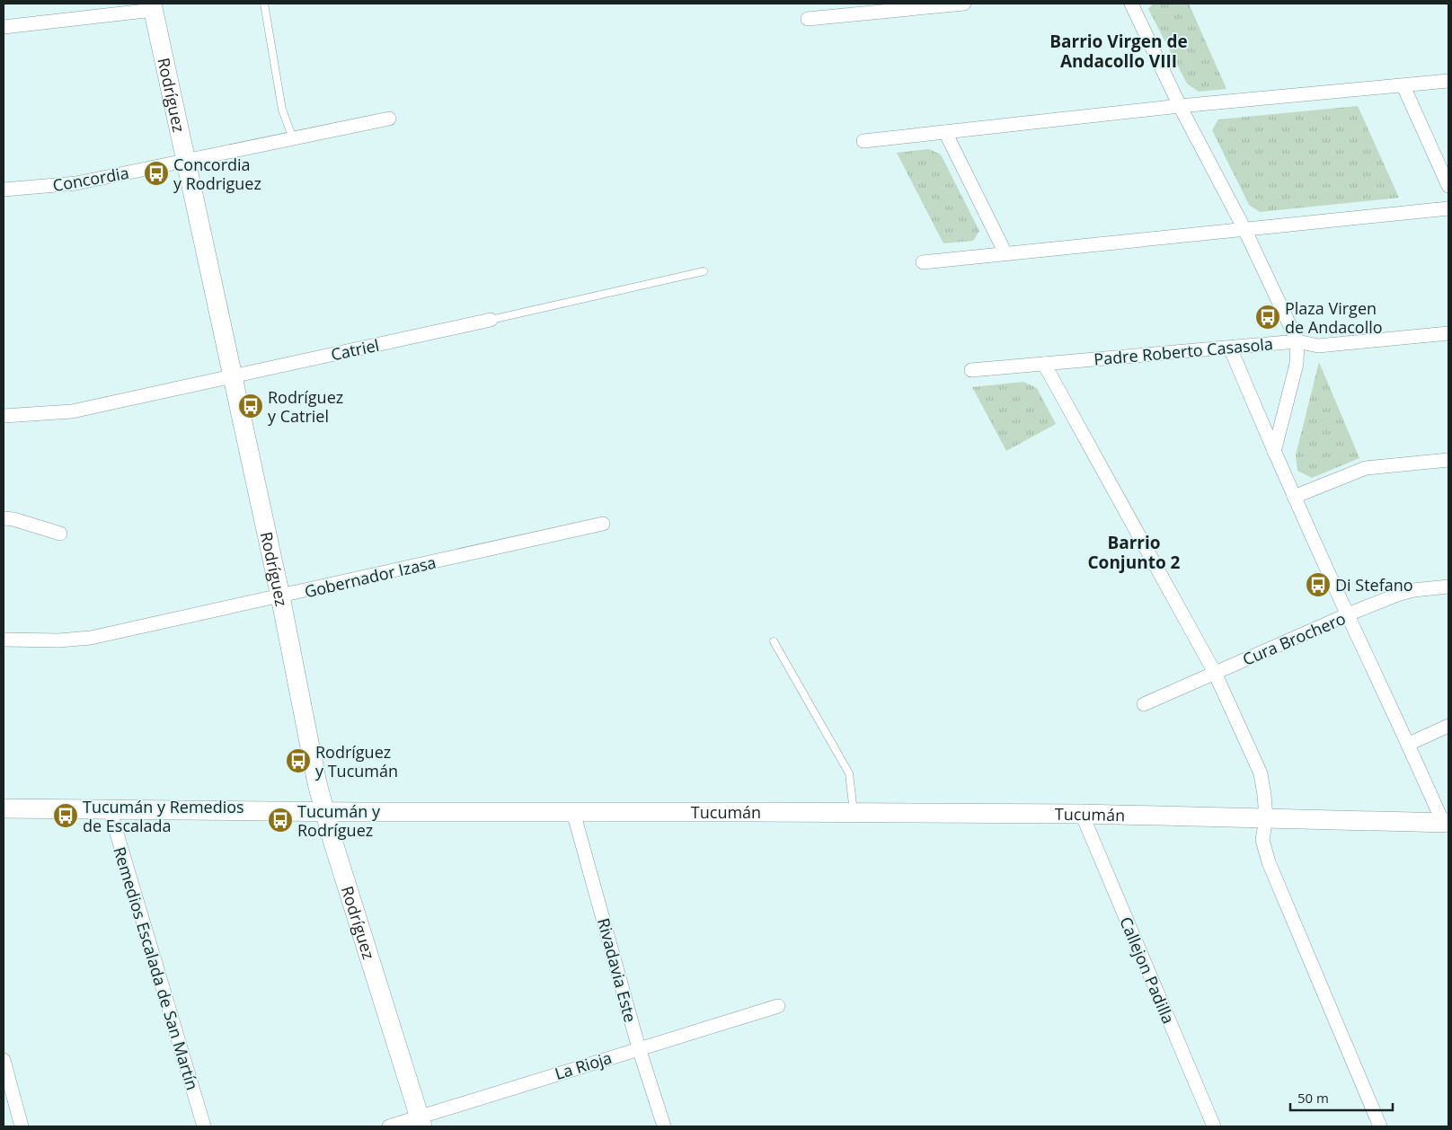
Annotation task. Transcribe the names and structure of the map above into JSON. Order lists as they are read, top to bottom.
{
  "streets": {
    "main road": ["Rodríguez", "Tucumán"],
    "street": [
      "Concordia",
      "Catriel",
      "Padre Roberto Casasola",
      "Gobernador Izasa",
      "Cura Brochero",
      "Remedios Escalada de San Martín",
      "Rivadavia Este",
      "Callejon Padilla",
      "La Rioja"
    ]
  },
  "crossings": [
    ["Rodríguez", "Concordia"],
    ["Rodríguez", "Catriel"],
    ["Rodríguez", "Gobernador Izasa"],
    ["Rodríguez", "Tucumán"],
    ["Rodríguez", "La Rioja"],
    ["Tucumán", "Remedios Escalada de San Martín"],
    ["Tucumán", "Rivadavia Este"],
    ["Tucumán", "Callejon Padilla"],
    ["Rivadavia Este", "La Rioja"]
  ],
  "districts": ["Barrio Virgen de Andacollo VIII", "Barrio Conjunto 2"],
  "places": {
    "bus stop": [
      "Concordia y Rodriguez",
      "Plaza Virgen de Andacollo",
      "Rodríguez y Catriel",
      "Di Stefano",
      "Rodríguez y Tucumán",
      "Tucumán y Remedios de Escalada",
      "Tucumán y Rodríguez"
    ]
  },
  "scale_bar": "50 m"
}
